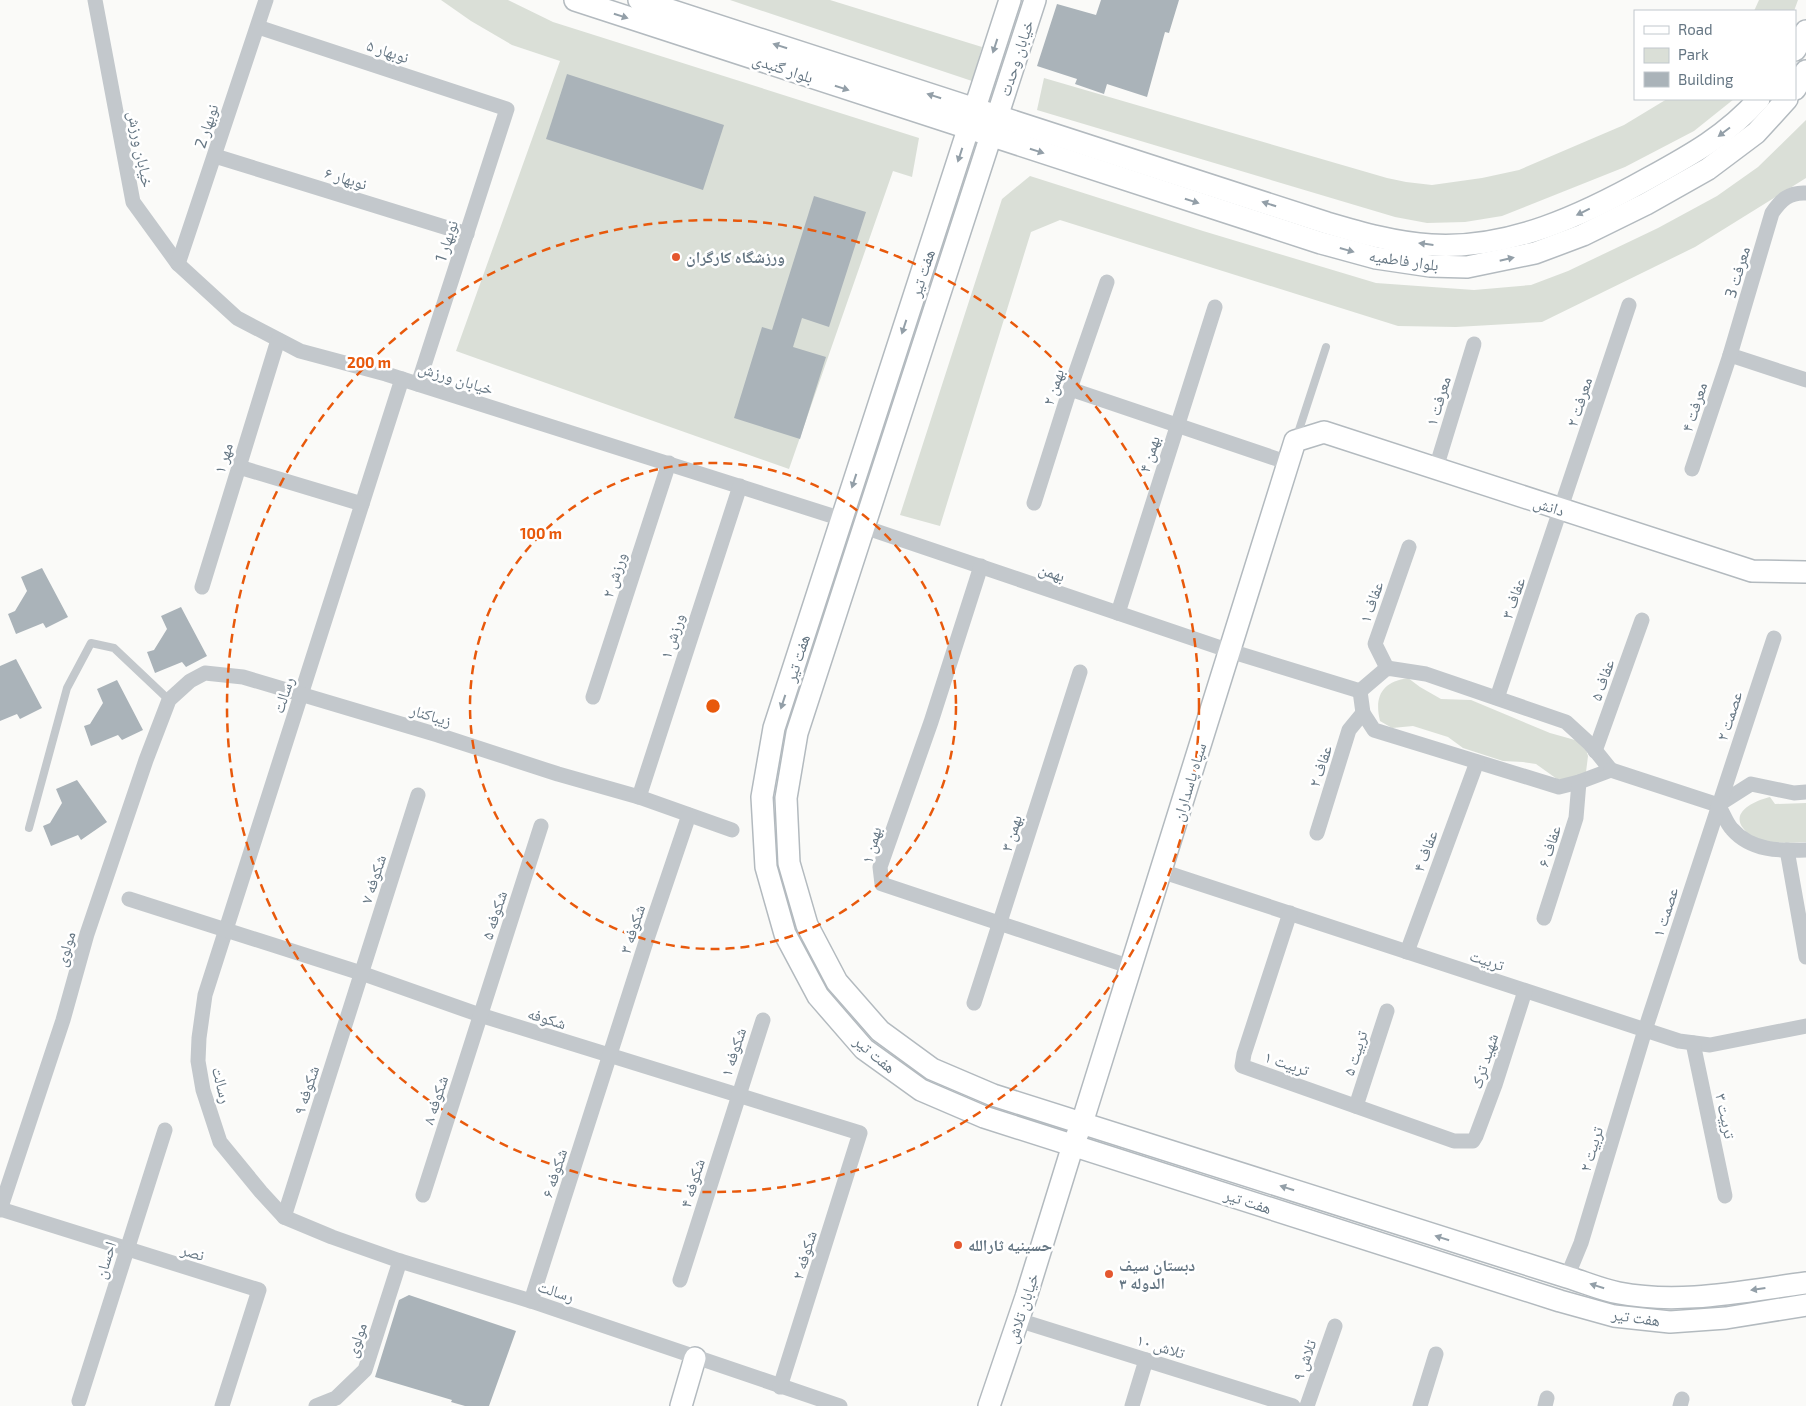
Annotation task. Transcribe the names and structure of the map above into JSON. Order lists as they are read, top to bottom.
{
  "streets": {
    "main road": [
      "خیابان وحدت",
      "بلوار گنبدی",
      "بلوار فاطمیه",
      "هفت تیر",
      "دانش",
      "سپاه پاسداران",
      "خیابان تلاش"
    ],
    "street": [
      "نوبهار ۵",
      "نوبهار 2",
      "خیابان ورزش",
      "نوبهار ۶",
      "نوبهار 1",
      "معرفت 3",
      "بهمن ۲",
      "معرفت ۱",
      "معرفت ۲",
      "معرفت ۴",
      "بهمن ۴",
      "مهر ۱",
      "بهمن",
      "ورزش ۲",
      "عفاف ۳",
      "عفاف ۱",
      "ورزش ۱",
      "عفاف ۵",
      "رسالت",
      "زیباکنار",
      "عصمت ۲",
      "عفاف ۲",
      "بهمن ۳",
      "بهمن ۱",
      "عفاف ۶",
      "عفاف ۴",
      "شکوفه ۷",
      "عصمت ۱",
      "شکوفه ۵",
      "شکوفه ۳",
      "مولوی",
      "تربیت",
      "شکوفه",
      "شکوفه ۱",
      "تربیت ۵",
      "شهید ترک",
      "تربیت ۱",
      "شکوفه ۹",
      "شکوفه ۸",
      "تربیت ۳",
      "تربیت ۲",
      "شکوفه ۶",
      "شکوفه ۴",
      "نصر",
      "شکوفه ۲",
      "احسان",
      "تلاش ۱۰",
      "تلاش ۹"
    ]
  },
  "crossings": [
    ["نوبهار ۵", "نوبهار 2"],
    ["نوبهار ۵", "نوبهار 1"],
    ["خیابان وحدت", "بلوار گنبدی"],
    ["خیابان وحدت", "بلوار فاطمیه"],
    ["خیابان وحدت", "هفت تیر"],
    ["بلوار گنبدی", "بلوار فاطمیه"],
    ["بلوار گنبدی", "هفت تیر"],
    ["نوبهار 2", "خیابان ورزش"],
    ["نوبهار 2", "نوبهار ۶"],
    ["خیابان ورزش", "نوبهار 1"],
    ["خیابان ورزش", "هفت تیر"],
    ["خیابان ورزش", "مهر ۱"],
    ["خیابان ورزش", "ورزش ۲"],
    ["خیابان ورزش", "ورزش ۱"],
    ["خیابان ورزش", "رسالت"],
    ["نوبهار ۶", "نوبهار 1"],
    ["بلوار فاطمیه", "هفت تیر"],
    ["معرفت 3", "معرفت ۴"],
    ["هفت تیر", "بهمن"],
    ["هفت تیر", "سپاه پاسداران"],
    ["هفت تیر", "تربیت ۲"],
    ["هفت تیر", "خیابان تلاش"],
    ["معرفت ۱", "دانش"],
    ["معرفت ۲", "دانش"],
    ["معرفت ۲", "عفاف ۳"],
    ["بهمن ۴", "بهمن"],
    ["دانش", "عفاف ۳"],
    ["دانش", "سپاه پاسداران"],
    ["بهمن", "سپاه پاسداران"],
    ["بهمن", "بهمن ۱"],
    ["ورزش ۱", "زیباکنار"],
    ["رسالت", "زیباکنار"],
    ["رسالت", "مولوی"],
    ["رسالت", "شکوفه"],
    ["رسالت", "شکوفه ۹"],
    ["رسالت", "شکوفه ۶"],
    ["رسالت", "شکوفه ۲"],
    ["زیباکنار", "شکوفه ۳"],
    ["زیباکنار", "مولوی"],
    ["عصمت ۲", "عصمت ۱"],
    ["سپاه پاسداران", "بهمن ۱"],
    ["سپاه پاسداران", "تربیت"],
    ["سپاه پاسداران", "خیابان تلاش"],
    ["بهمن ۳", "بهمن ۱"],
    ["عفاف ۴", "تربیت"],
    ["شکوفه ۷", "شکوفه"],
    ["شکوفه ۷", "شکوفه ۹"],
    ["عصمت ۱", "تربیت"],
    ["عصمت ۱", "تربیت ۲"],
    ["شکوفه ۵", "شکوفه"],
    ["شکوفه ۵", "شکوفه ۸"],
    ["شکوفه ۳", "شکوفه"],
    ["شکوفه ۳", "شکوفه ۶"],
    ["مولوی", "نصر"],
    ["تربیت", "شهید ترک"],
    ["تربیت", "تربیت ۱"],
    ["تربیت", "تربیت ۳"],
    ["تربیت", "تربیت ۲"],
    ["شکوفه", "شکوفه ۱"],
    ["شکوفه", "شکوفه ۹"],
    ["شکوفه", "شکوفه ۸"],
    ["شکوفه", "شکوفه ۶"],
    ["شکوفه", "شکوفه ۴"],
    ["شکوفه", "شکوفه ۲"],
    ["شکوفه ۱", "شکوفه ۴"],
    ["تربیت ۵", "تربیت ۱"],
    ["شهید ترک", "تربیت ۱"],
    ["نصر", "احسان"],
    ["خیابان تلاش", "تلاش ۱۰"]
  ],
  "places": ["ورزشگاه کارگران", "حسینیه ثارالله", "دبستان سیف الدوله ۳"],
  "legend": ["Road", "Park", "Building"],
  "rings": ["200 m", "100 m"]
}
